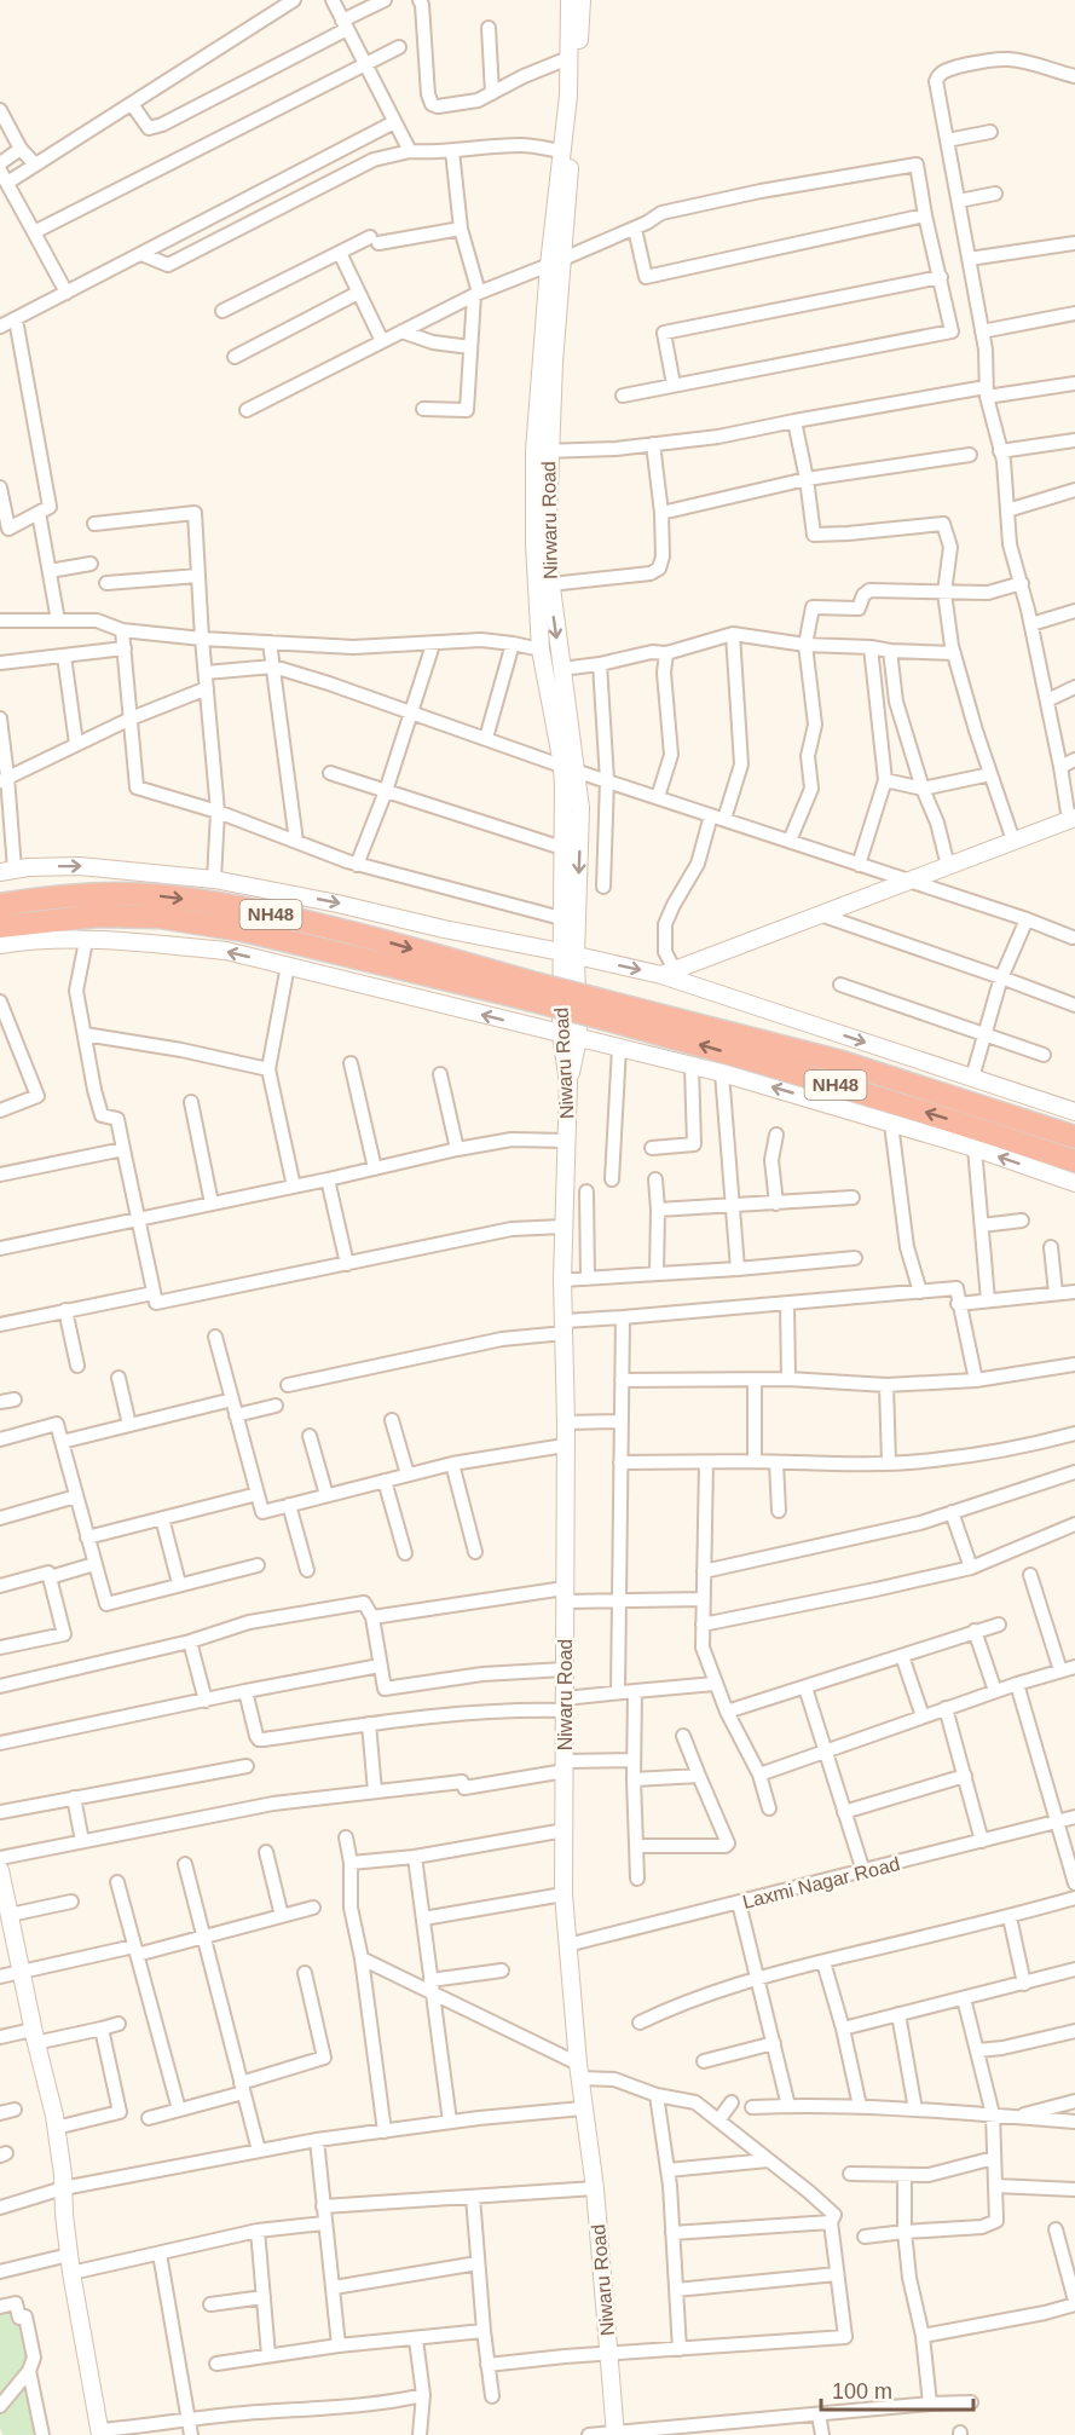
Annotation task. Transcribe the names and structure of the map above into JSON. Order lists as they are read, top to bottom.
{
  "streets": {
    "highway": ["NH48"],
    "street": ["Nirwaru Road", "Niwaru Road", "Laxmi Nagar Road"]
  },
  "crossings": [
    ["Nirwaru Road", "Niwaru Road"],
    ["Niwaru Road", "Laxmi Nagar Road"]
  ],
  "scale_bar": "100 m"
}
